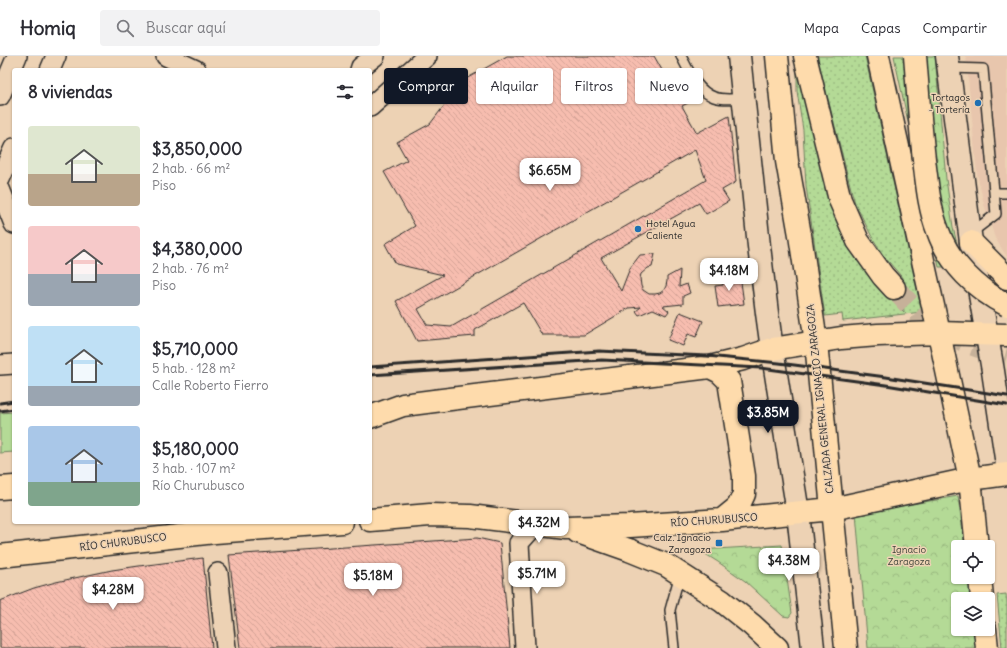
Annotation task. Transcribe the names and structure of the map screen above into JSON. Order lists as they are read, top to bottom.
{
  "streets": {
    "main road": ["CALZADA GENERAL IGNACIO ZARAGOZA", "RÍO CHURUBUSCO"]
  },
  "crossings": [
    ["CALZADA GENERAL IGNACIO ZARAGOZA", "RÍO CHURUBUSCO"]
  ],
  "parks": ["Ignacio Zaragoza"],
  "places": {
    "other": ["Tortagos - Tortería", "Hotel Agua Caliente"],
    "transit": ["Calz. Ignacio Zaragoza"]
  },
  "page": {
    "header": "Homiq",
    "search": "Buscar aquí",
    "nav": ["Mapa", "Capas", "Compartir"],
    "chip": [
      "Comprar",
      "Alquilar",
      "Filtros",
      "Nuevo"
    ],
    "heading": "8 viviendas",
    "list": [
      {
        "name": "$3,850,000",
        "note": "2 hab. · 66 m² · Piso"
      },
      {
        "name": "$4,380,000",
        "note": "2 hab. · 76 m² · Piso"
      },
      {
        "name": "$5,710,000",
        "note": "5 hab. · 128 m² · Calle Roberto Fierro"
      },
      {
        "name": "$5,180,000",
        "note": "3 hab. · 107 m² · Río Churubusco"
      }
    ],
    "price": [
      "$6.65M",
      "$4.18M",
      "$3.85M",
      "$4.32M",
      "$4.38M",
      "$5.71M",
      "$5.18M",
      "$4.28M"
    ]
  }
}
